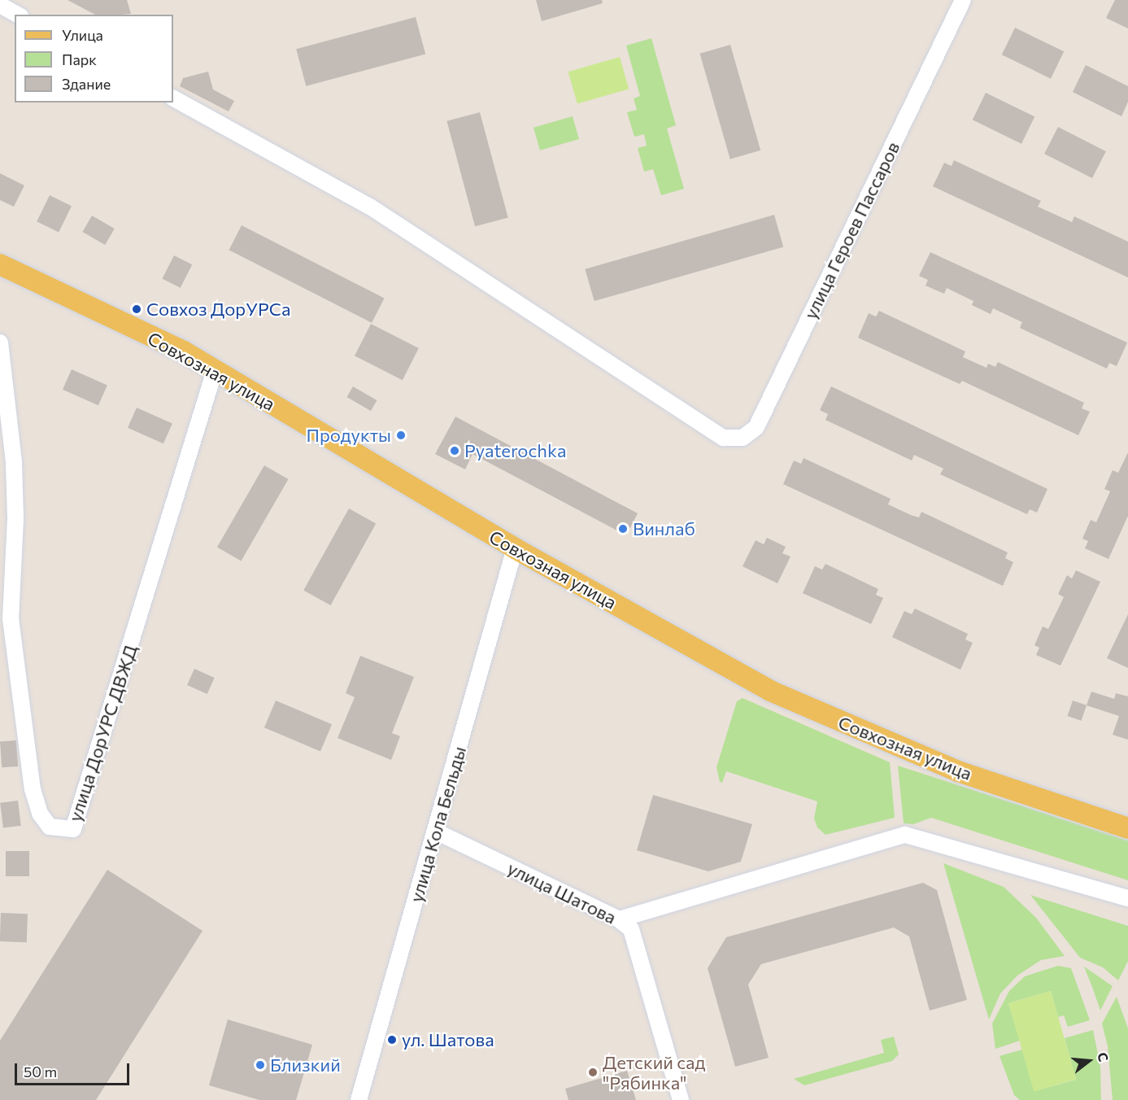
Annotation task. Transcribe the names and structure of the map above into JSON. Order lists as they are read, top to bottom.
{
  "streets": {
    "main road": ["Совхозная улица"],
    "street": [
      "улица Героев Пассаров",
      "улица ДорУРС ДВЖД",
      "улица Кола Бельды",
      "улица Шатова"
    ]
  },
  "crossings": [
    ["Совхозная улица", "улица ДорУРС ДВЖД"],
    ["Совхозная улица", "улица Кола Бельды"],
    ["улица Кола Бельды", "улица Шатова"]
  ],
  "places": [
    "Совхоз ДорУPCа",
    "Продукты",
    "Pyaterochka",
    "Винлаб",
    "ул. Шатова",
    "Близкий",
    "Детский сад \"Рябинка\""
  ],
  "legend": ["Улица", "Парк", "Здание"],
  "scale_bar": "50 m",
  "north": "right"
}
